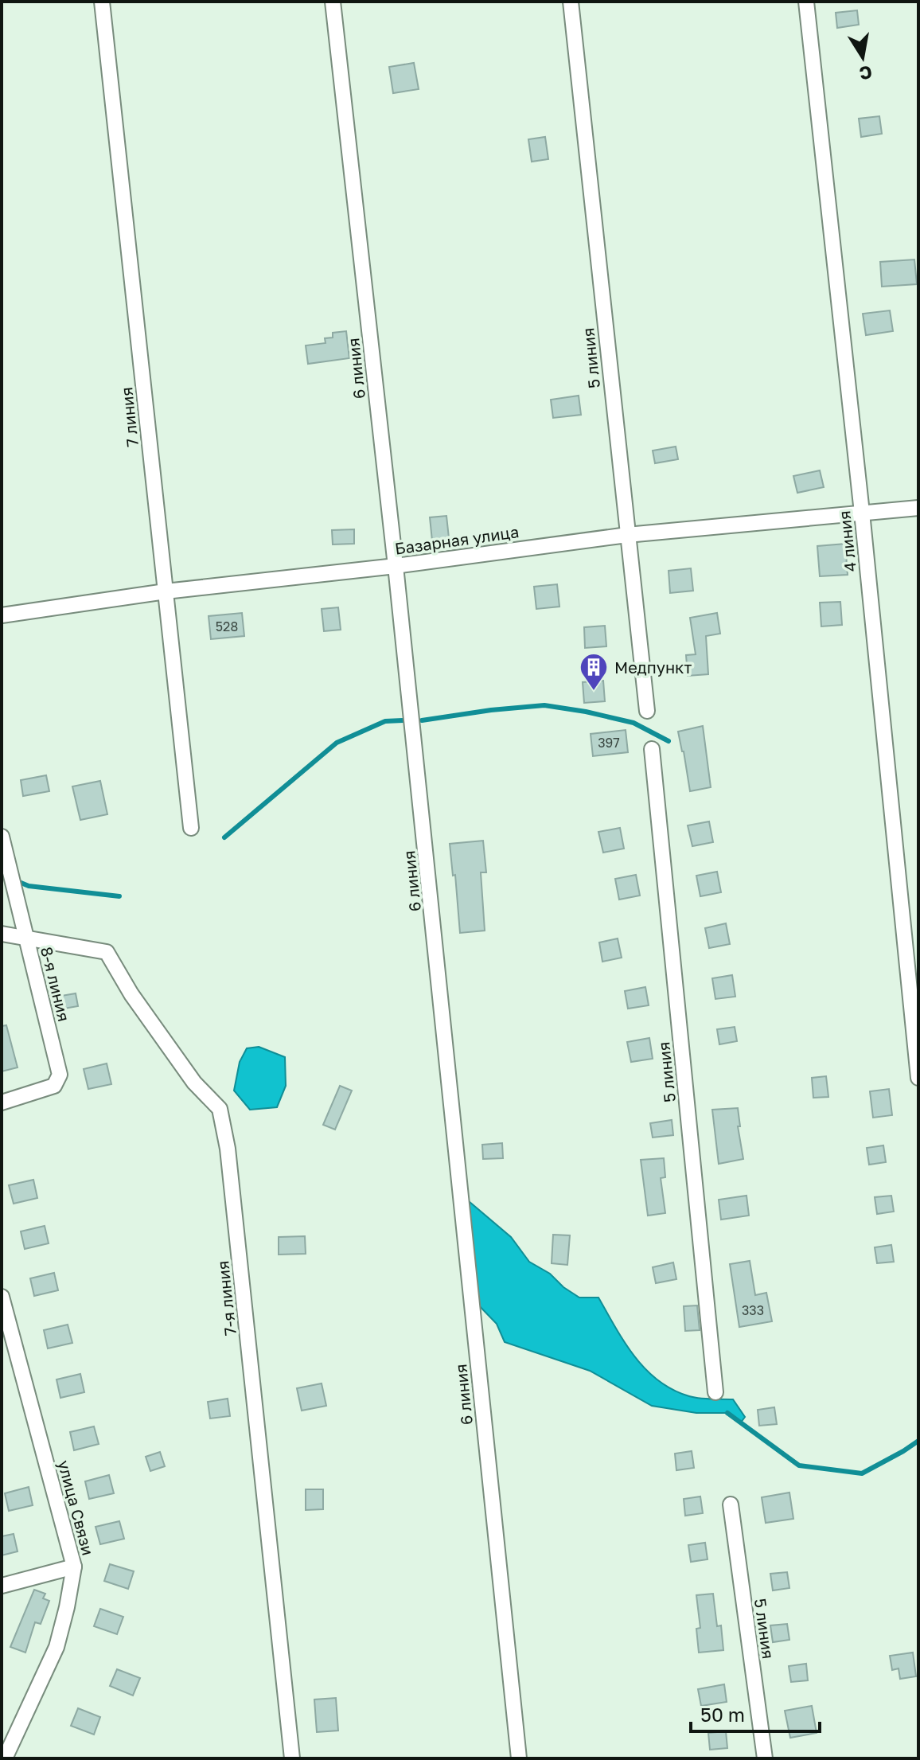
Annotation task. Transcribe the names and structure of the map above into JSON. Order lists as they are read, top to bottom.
{
  "streets": {
    "street": [
      "5 линия",
      "6 линия",
      "7 линия",
      "Базарная улица",
      "4 линия",
      "8-я линия",
      "7-я линия",
      "улица Связи"
    ]
  },
  "crossings": [
    ["5 линия", "Базарная улица"],
    ["6 линия", "Базарная улица"],
    ["7 линия", "Базарная улица"],
    ["Базарная улица", "4 линия"],
    ["8-я линия", "7-я линия"]
  ],
  "places": {
    "building": ["Медпункт"]
  },
  "house_numbers": ["528", "397", "333"],
  "scale_bar": "50 m",
  "north": "bottom"
}
